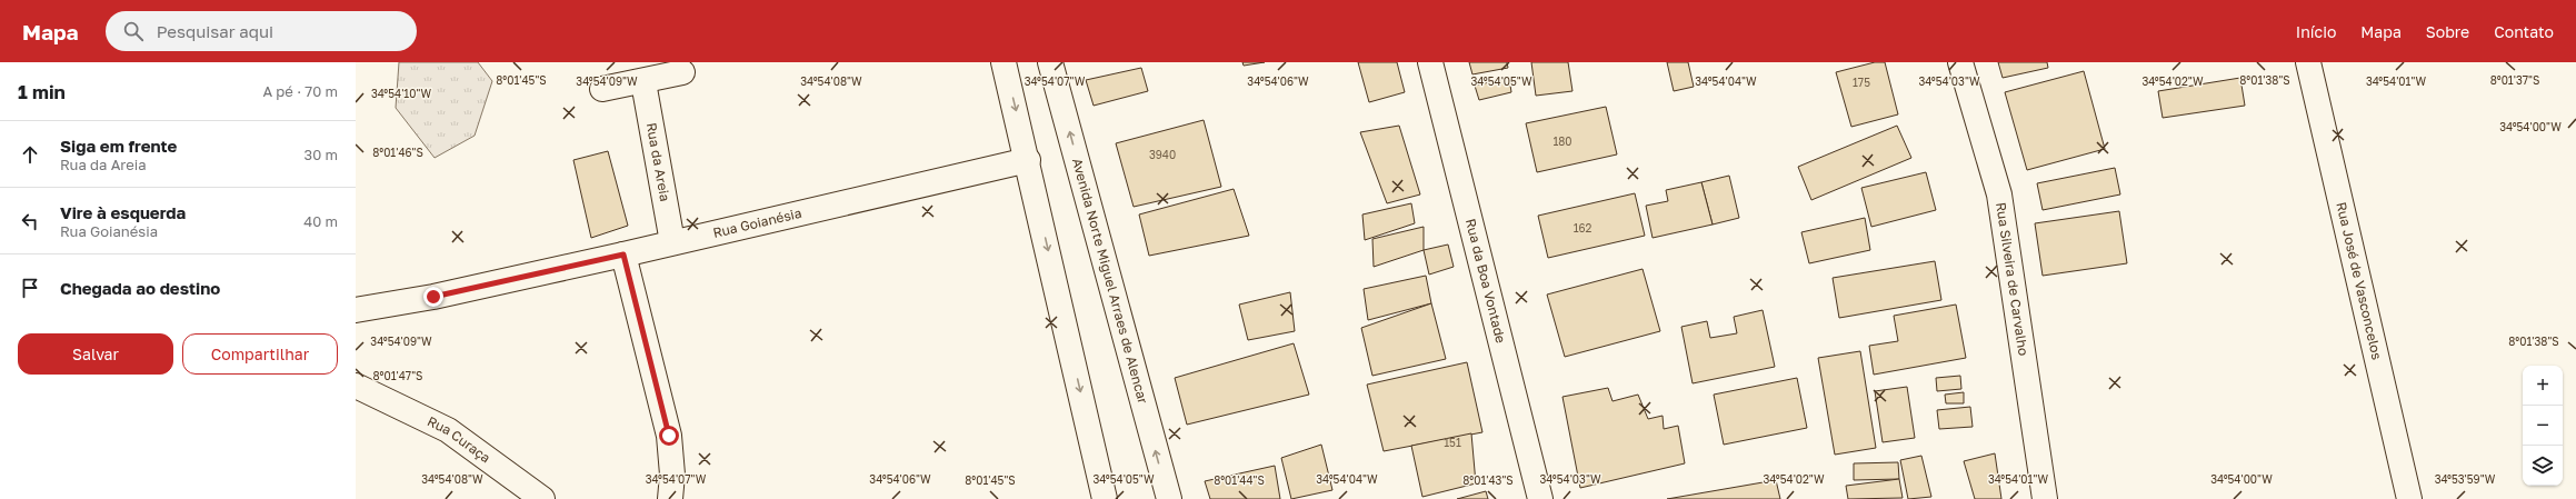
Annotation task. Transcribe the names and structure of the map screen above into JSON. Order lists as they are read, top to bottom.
{
  "streets": {
    "street": [
      "Rua da Areia",
      "Rua Goianésia",
      "Rua Silveira de Carvalho",
      "Avenida Norte Miguel Arraes de Alencar",
      "Rua da Boa Vontade",
      "Rua José de Vasconcelos",
      "Rua Curaça"
    ]
  },
  "crossings": [
    ["Rua da Areia", "Rua Goianésia"]
  ],
  "house_numbers": [
    "175",
    "180",
    "3940",
    "162",
    "151"
  ],
  "page": {
    "header": "Mapa",
    "search": "Pesquisar aqui",
    "nav": [
      "Início",
      "Mapa",
      "Sobre",
      "Contato"
    ],
    "heading": ["1 min", "A pé · 70 m"],
    "list": [
      ["Siga em frente", "Rua da Areia", "30 m"],
      ["Vire à esquerda", "Rua Goianésia", "40 m"],
      "Chegada ao destino"
    ],
    "buttons": ["Salvar", "Compartilhar"],
    "map_buttons": ["+", "−"]
  },
  "coordinates": [
    "8°01'37\"S",
    "8°01'45\"S",
    "8°01'38\"S",
    "34°54'09\"W",
    "34°54'08\"W",
    "34°54'07\"W",
    "34°54'06\"W",
    "34°54'05\"W",
    "34°54'04\"W",
    "34°54'03\"W",
    "34°54'02\"W",
    "34°54'01\"W",
    "34°54'10\"W",
    "34°54'00\"W",
    "8°01'46\"S",
    "8°01'47\"S",
    "34°53'59\"W",
    "8°01'44\"S",
    "8°01'43\"S"
  ]
}
